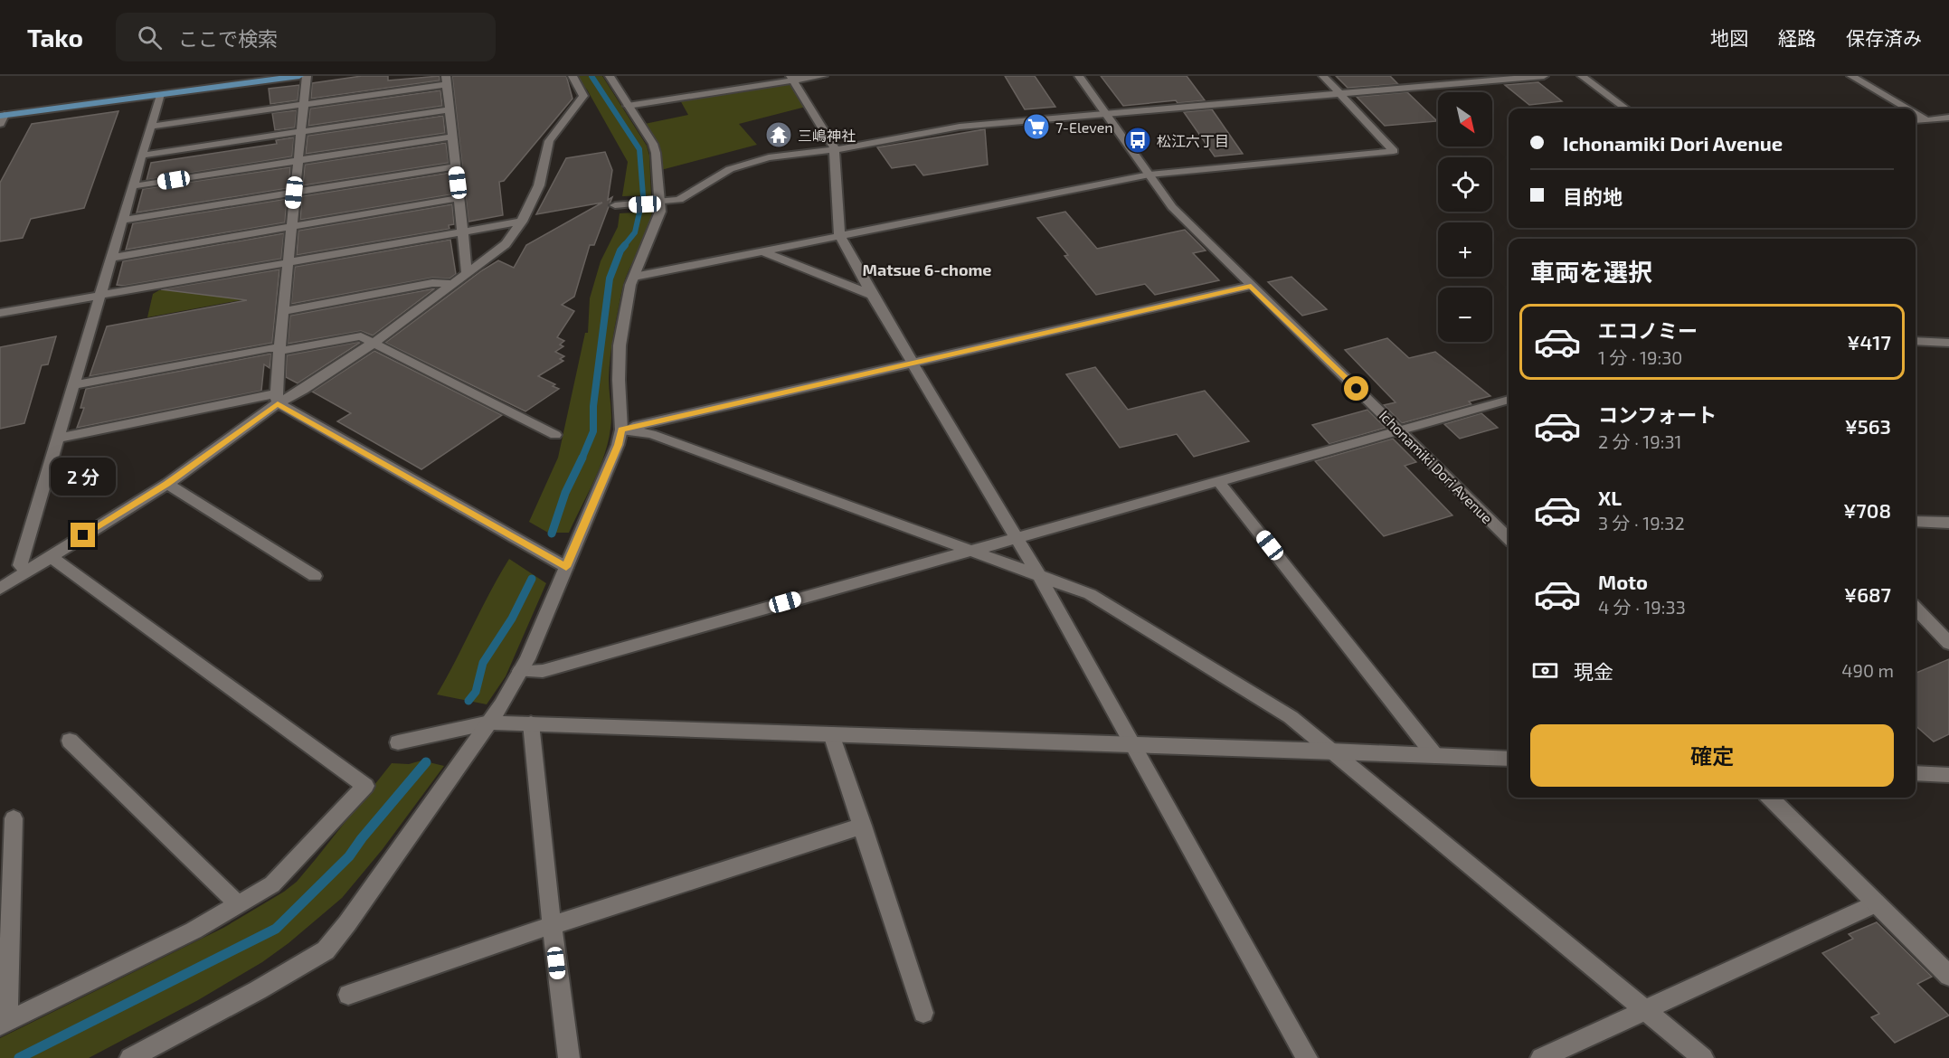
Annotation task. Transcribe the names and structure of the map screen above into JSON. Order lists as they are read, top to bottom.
{
  "streets": {
    "street": ["Ichonamiki Dori Avenue"]
  },
  "districts": ["Matsue 6-chome"],
  "places": {
    "supermarket": ["7-Eleven"],
    "temple": ["三嶋神社"],
    "bus stop": ["松江六丁目"]
  },
  "north": "bottom right",
  "page": {
    "header": "Tako",
    "search": "ここで検索",
    "nav": ["地図", "経路", "保存済み"],
    "map_buttons": ["+", "−"],
    "banner": ["Ichonamiki Dori Avenue", "目的地"],
    "heading": "車両を選択",
    "list": [
      {
        "name": "エコノミー",
        "note": "1 分 · 19:30",
        "value": "¥417"
      },
      {
        "name": "コンフォート",
        "note": "2 分 · 19:31",
        "value": "¥563"
      },
      {
        "name": "XL",
        "note": "3 分 · 19:32",
        "value": "¥708"
      },
      {
        "name": "Moto",
        "note": "4 分 · 19:33",
        "value": "¥687"
      }
    ],
    "bubble": "2 分",
    "pay": ["現金", "490 m"],
    "buttons": "確定"
  }
}
